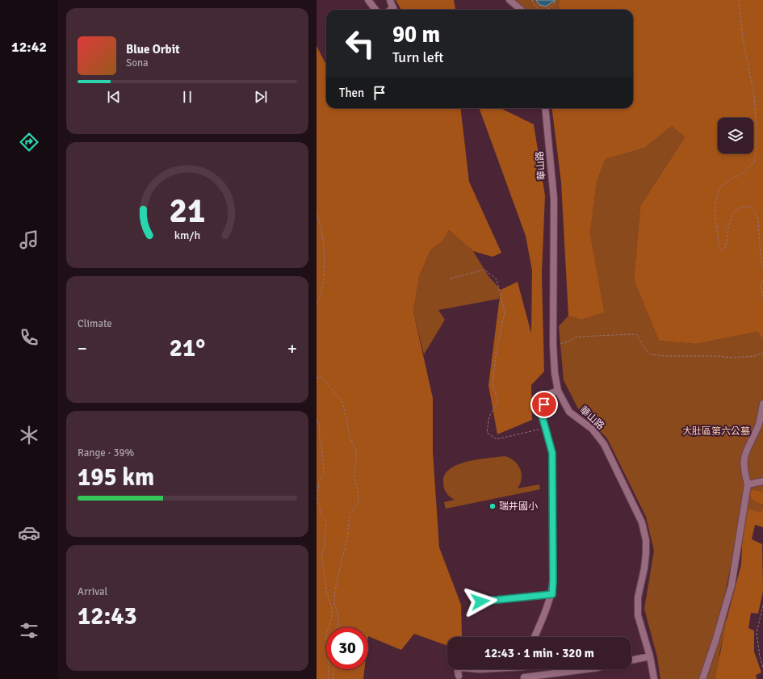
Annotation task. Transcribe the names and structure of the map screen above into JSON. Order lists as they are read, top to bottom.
{
  "streets": {
    "street": ["華山路"]
  },
  "parks": ["大肚區第六公墓"],
  "places": ["瑞井國小"],
  "page": {
    "tabs": "12:42",
    "turn": ["90 m", "Turn left"],
    "song": ["Blue Orbit", "Sona"],
    "then": "Then",
    "tile": [
      "Climate",
      ["Range · 39%", "195 km"],
      ["Arrival", "12:43"]
    ],
    "heat": ["−", "21°", "+"],
    "limit": "30",
    "trip": "12:43 · 1 min · 320 m",
    "gauge": ["21", "km/h"]
  }
}
